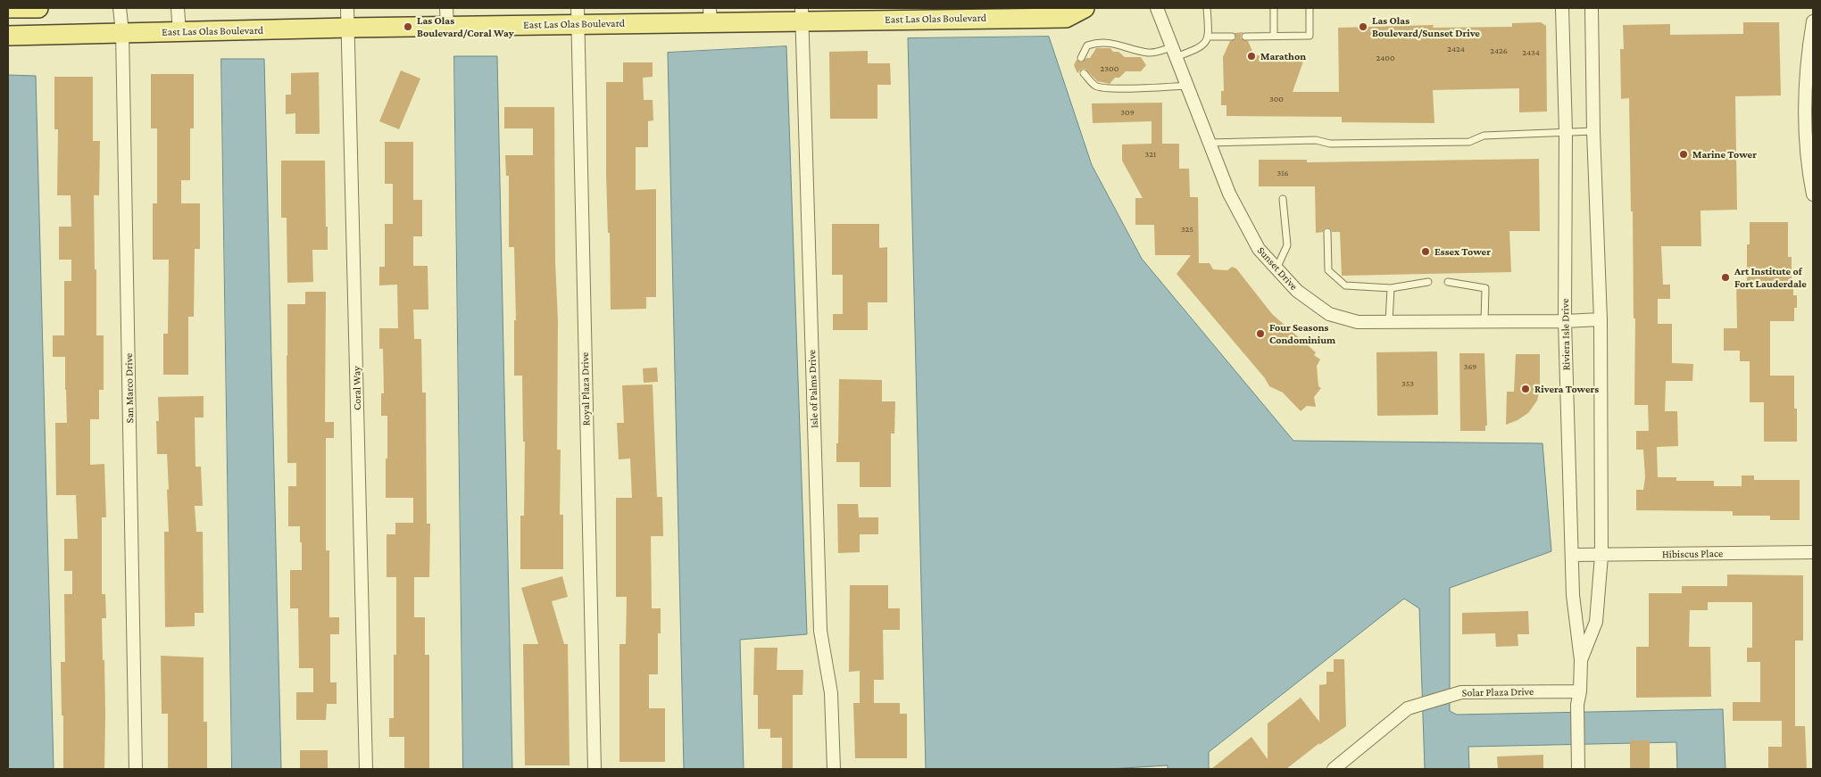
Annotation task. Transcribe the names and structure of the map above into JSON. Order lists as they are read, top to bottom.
{
  "streets": {
    "main road": ["East Las Olas Boulevard"],
    "street": [
      "Sunset Drive",
      "Riviera Isle Drive",
      "San Marco Drive",
      "Coral Way",
      "Royal Plaza Drive",
      "Isle of Palms Drive",
      "Hibiscus Place",
      "Solar Plaza Drive"
    ]
  },
  "crossings": [
    ["East Las Olas Boulevard", "San Marco Drive"],
    ["East Las Olas Boulevard", "Coral Way"],
    ["East Las Olas Boulevard", "Royal Plaza Drive"],
    ["East Las Olas Boulevard", "Isle of Palms Drive"],
    ["Sunset Drive", "Riviera Isle Drive"],
    ["Riviera Isle Drive", "Hibiscus Place"],
    ["Riviera Isle Drive", "Solar Plaza Drive"]
  ],
  "places": [
    "Las Olas Boulevard/Coral Way",
    "Las Olas Boulevard/Sunset Drive",
    "Marathon",
    "Marine Tower",
    "Essex Tower",
    "Art Institute of Fort Lauderdale",
    "Four Seasons Condominium",
    "Rivera Towers"
  ],
  "house_numbers": [
    "2424",
    "2426",
    "2434",
    "2400",
    "2300",
    "300",
    "309",
    "321",
    "316",
    "325",
    "369",
    "353"
  ]
}
